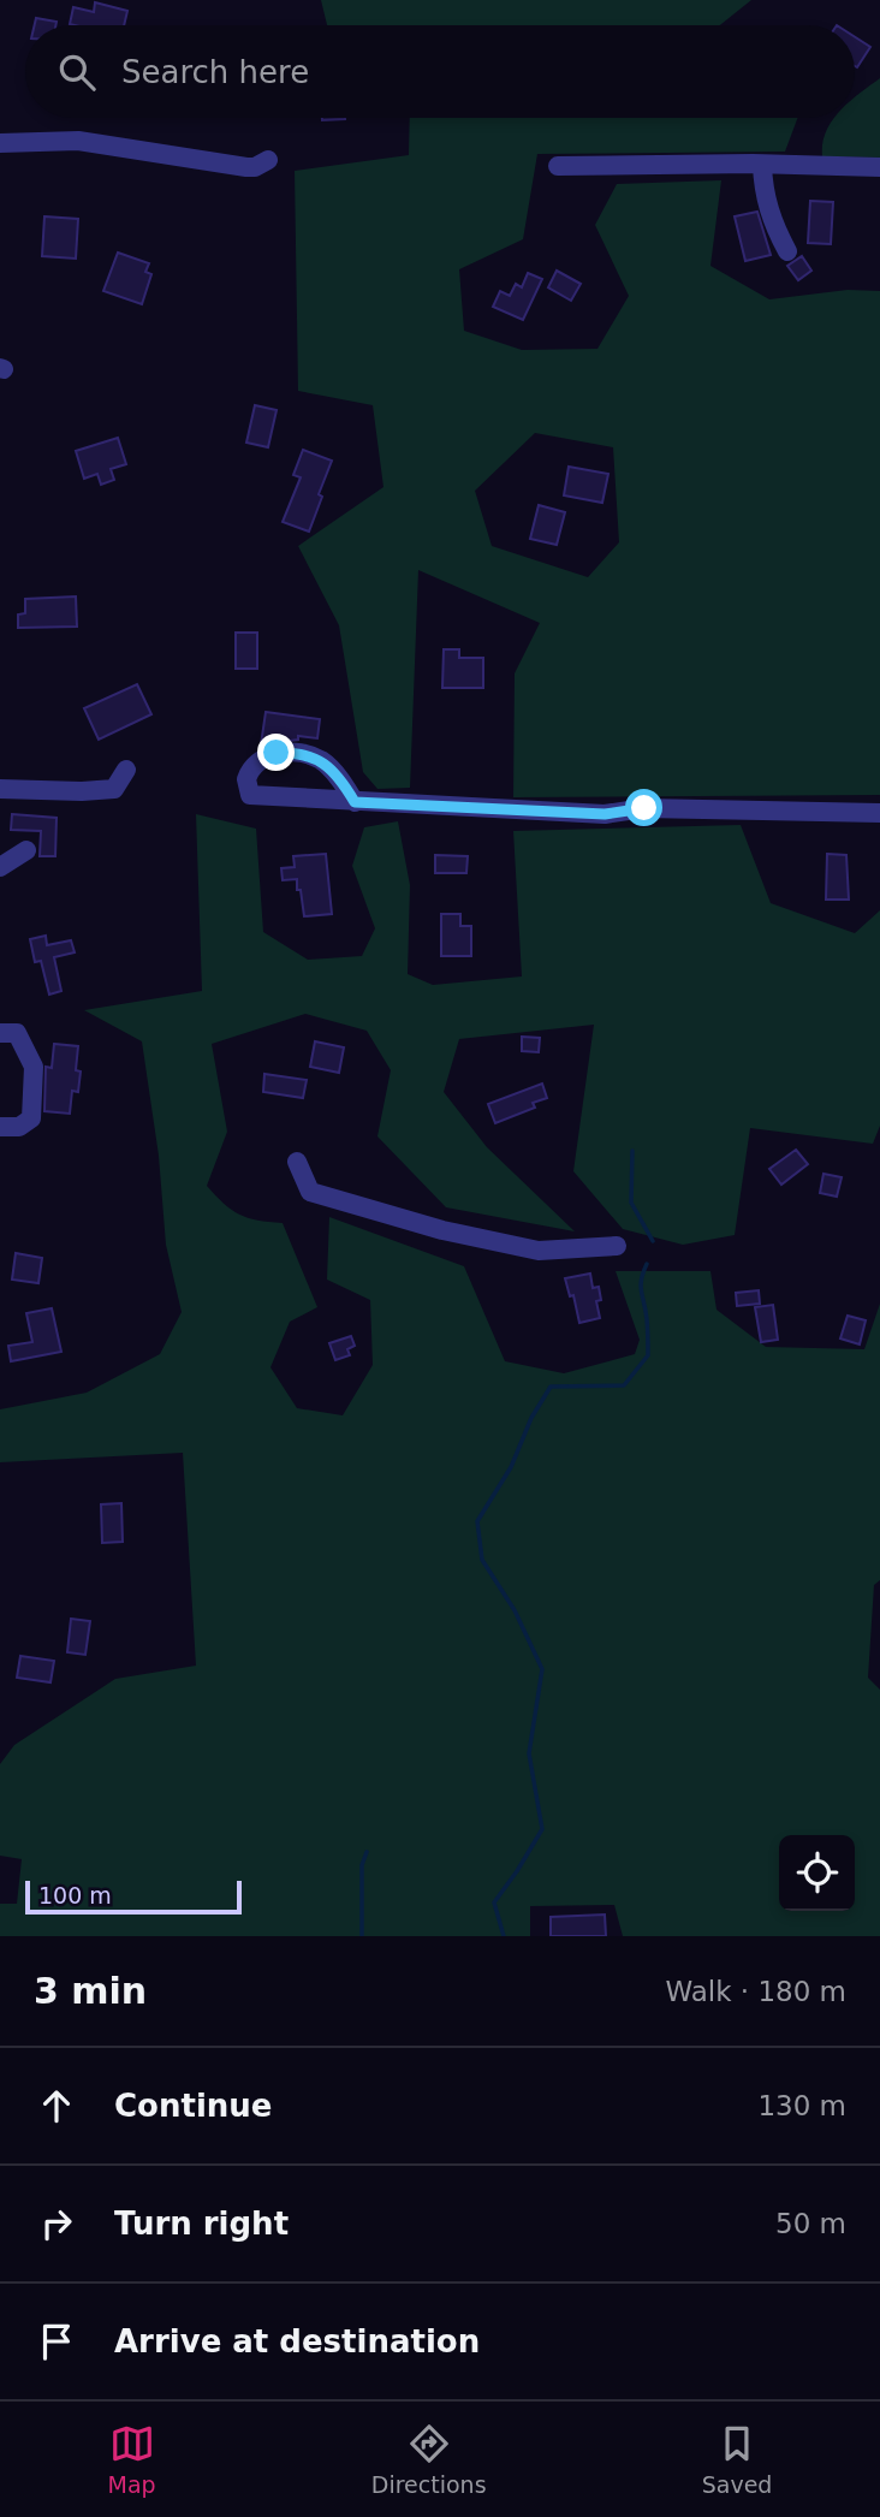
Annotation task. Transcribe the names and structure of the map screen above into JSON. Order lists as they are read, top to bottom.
{
  "scale_bar": "100 m",
  "page": {
    "search": "Search here",
    "scale": "100 m",
    "heading": ["3 min", "Walk · 180 m"],
    "list": [
      ["Continue", "130 m"],
      ["Turn right", "50 m"],
      "Arrive at destination"
    ],
    "nav": ["Map", "Directions", "Saved"]
  }
}
